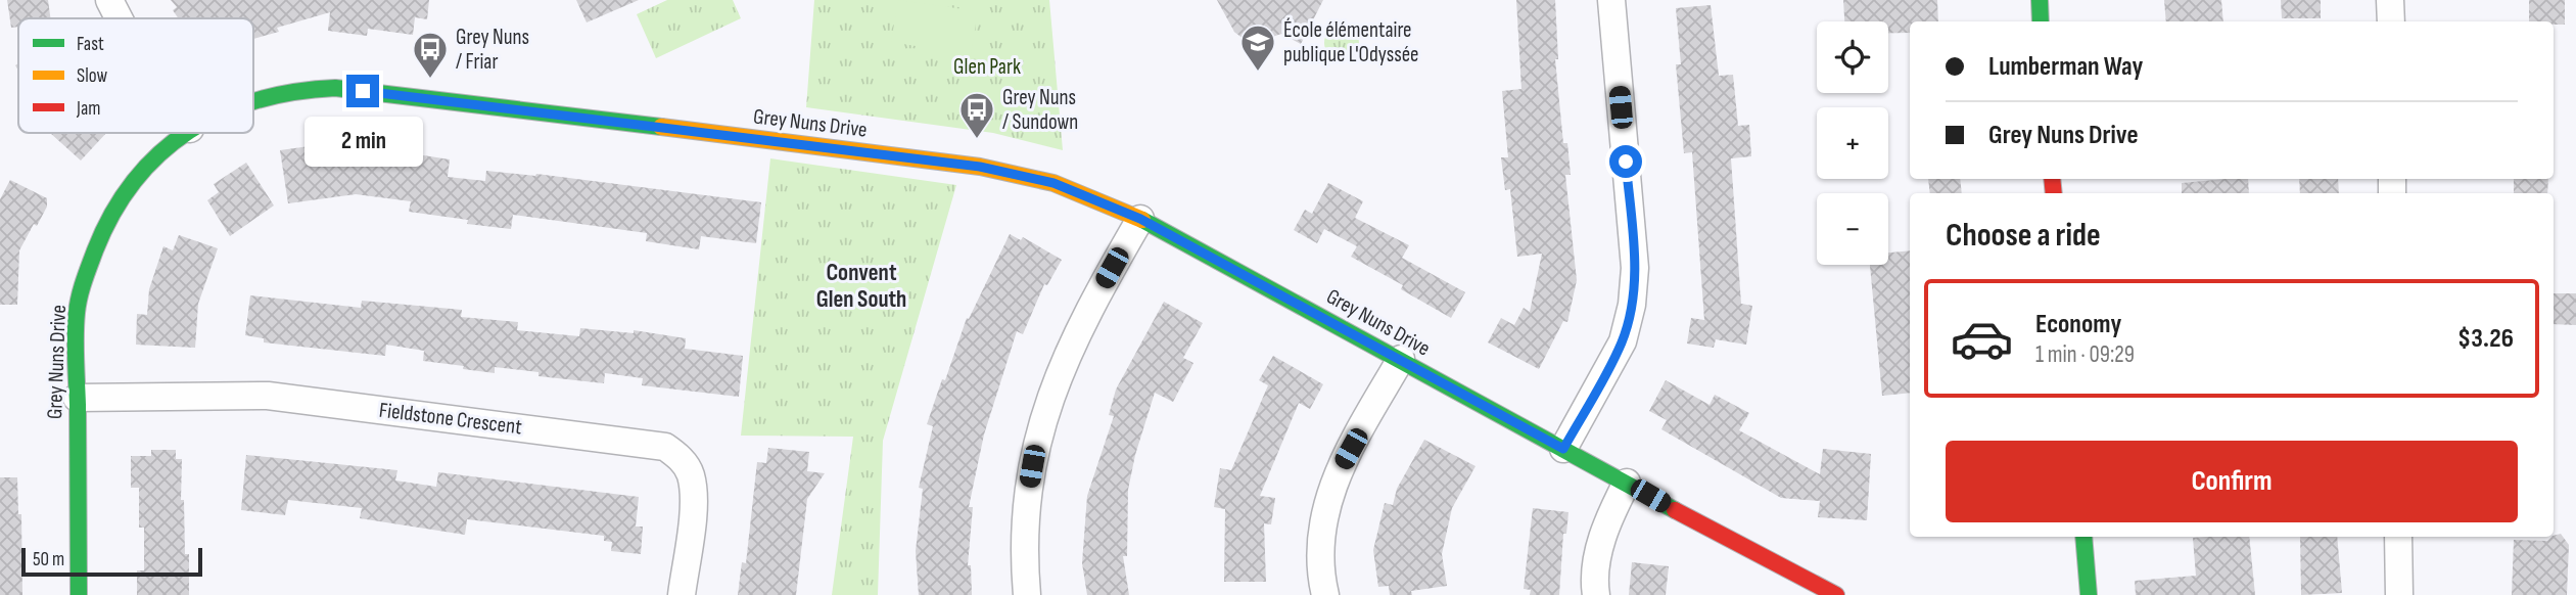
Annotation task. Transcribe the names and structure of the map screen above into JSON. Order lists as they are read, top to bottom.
{
  "streets": {
    "street": ["Grey Nuns Drive", "Fieldstone Crescent"]
  },
  "crossings": [
    ["Grey Nuns Drive", "Fieldstone Crescent"]
  ],
  "districts": ["Convent Glen South"],
  "parks": ["Glen Park"],
  "places": {
    "school or university": ["École élémentaire publique L'Odyssée"],
    "bus stop": ["Grey Nuns / Friar", "Grey Nuns / Sundown"]
  },
  "legend": ["Fast", "Slow", "Jam"],
  "scale_bar": "50 m",
  "page": {
    "map_buttons": ["+", "−"],
    "banner": ["Lumberman Way", "Grey Nuns Drive"],
    "bubble": "2 min",
    "heading": "Choose a ride",
    "list": [
      {
        "name": "Economy",
        "note": "1 min · 09:29",
        "value": "$3.26"
      }
    ],
    "buttons": "Confirm",
    "scale": "50 m"
  }
}
